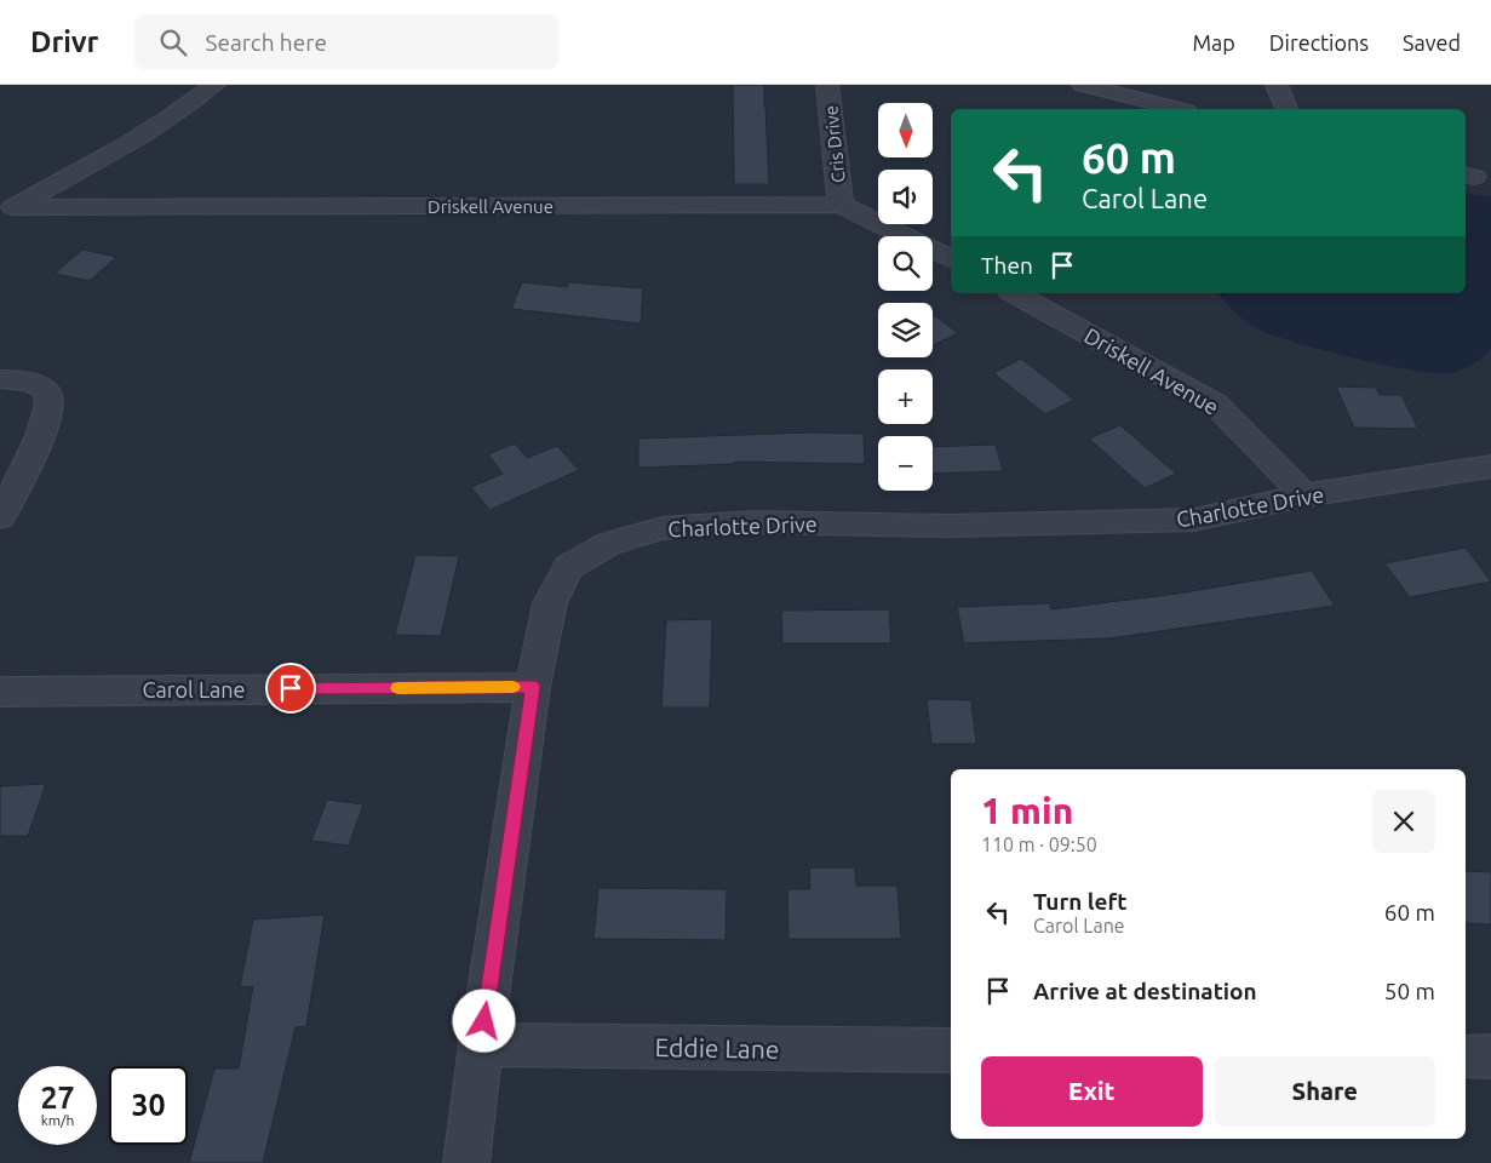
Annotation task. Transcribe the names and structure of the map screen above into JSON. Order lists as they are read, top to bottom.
{
  "streets": {
    "street": [
      "Cris Drive",
      "Driskell Avenue",
      "Charlotte Drive",
      "Carol Lane",
      "Eddie Lane"
    ]
  },
  "crossings": [
    ["Cris Drive", "Driskell Avenue"],
    ["Driskell Avenue", "Charlotte Drive"],
    ["Charlotte Drive", "Carol Lane"],
    ["Charlotte Drive", "Eddie Lane"]
  ],
  "north": "bottom",
  "page": {
    "header": "Drivr",
    "search": "Search here",
    "nav": ["Map", "Directions", "Saved"],
    "map_buttons": ["+", "−"],
    "turn": ["60 m", "Carol Lane"],
    "then": "Then",
    "heading": ["1 min", "110 m · 09:50"],
    "list": [
      {
        "name": "Turn left",
        "note": "Carol Lane",
        "value": "60 m"
      },
      {
        "name": "Arrive at destination",
        "value": "50 m"
      }
    ],
    "buttons": ["Exit", "Share"],
    "speed": "27 km/h",
    "limit": "30"
  }
}
